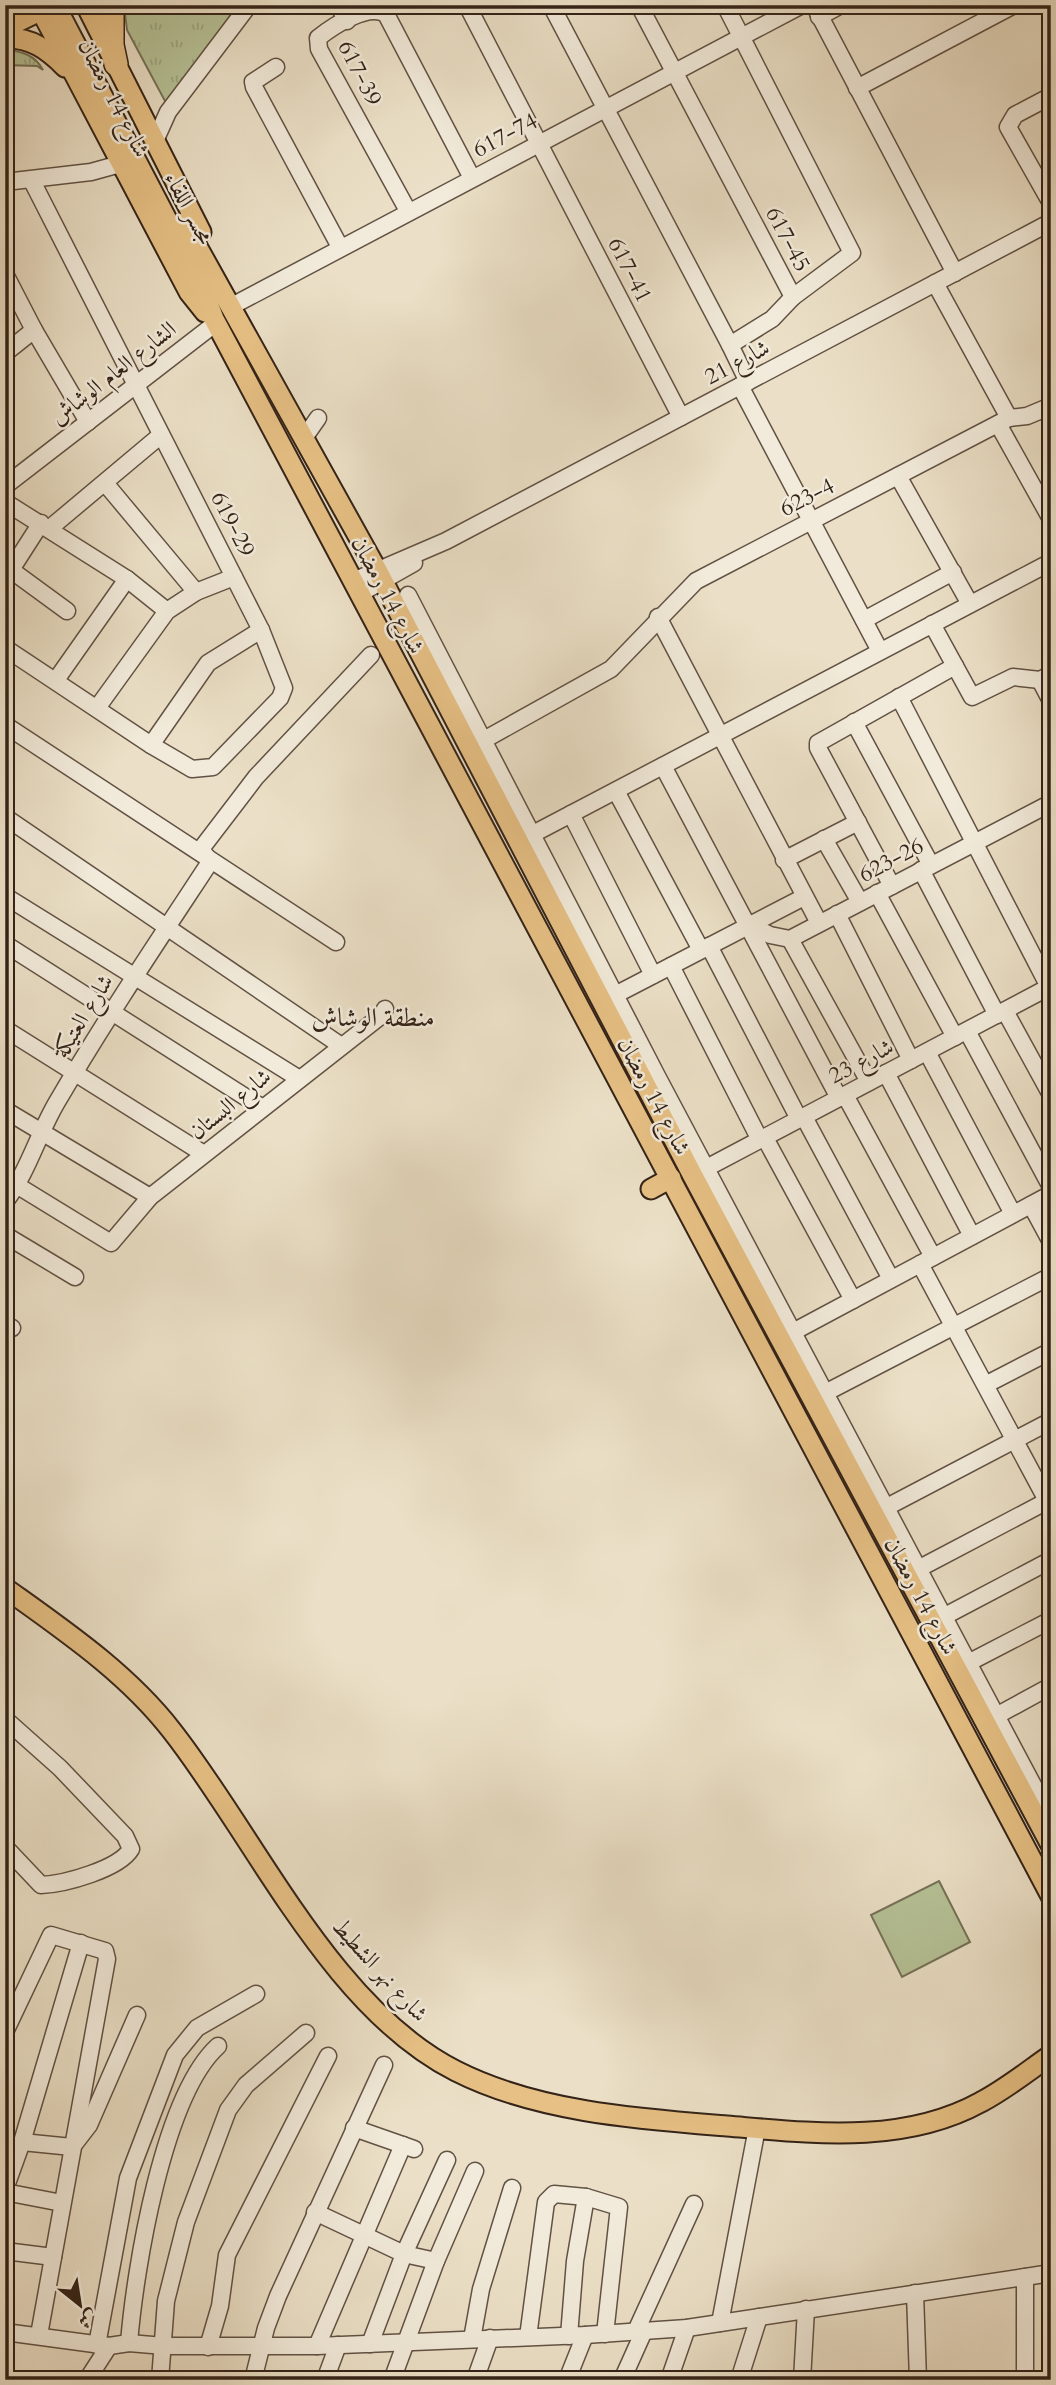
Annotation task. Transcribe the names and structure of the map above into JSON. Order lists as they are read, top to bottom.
{
  "streets": {
    "main road": ["شارع 14 رمضان", "مجسر اللقاء", "شارع نهر الشطيط"],
    "street": [
      "617-39",
      "617-74",
      "617-45",
      "617-41",
      "شارع 21",
      "الشارع العام الوشاش",
      "623-4",
      "619-29",
      "623-26",
      "شارع العتيکة",
      "شارع 23",
      "شارع البستان"
    ]
  },
  "crossings": [
    ["617-39", "617-74"],
    ["شارع 14 رمضان", "617-74"],
    ["شارع 14 رمضان", "مجسر اللقاء"],
    ["شارع 14 رمضان", "شارع 21"],
    ["شارع 14 رمضان", "الشارع العام الوشاش"],
    ["شارع 14 رمضان", "شارع 23"],
    ["617-74", "617-45"],
    ["617-74", "617-41"],
    ["617-41", "شارع 21"],
    ["الشارع العام الوشاش", "619-29"],
    ["شارع العتيکة", "شارع البستان"]
  ],
  "districts": ["منطقة الوشاش"],
  "north": "bottom right"
}
